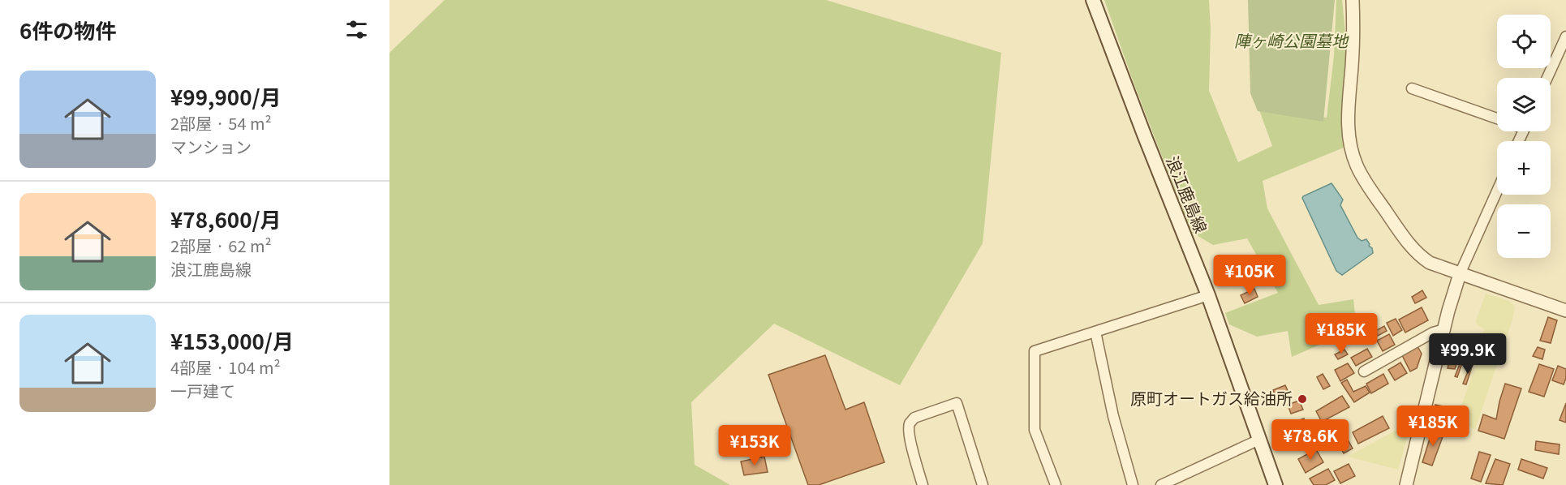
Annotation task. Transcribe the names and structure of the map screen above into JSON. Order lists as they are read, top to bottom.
{
  "streets": {
    "main road": ["浪江鹿島線"]
  },
  "parks": ["陣ヶ崎公園墓地"],
  "places": ["原町オートガス給油所"],
  "page": {
    "heading": "6件の物件",
    "map_buttons": ["+", "−"],
    "list": [
      {
        "name": "¥99,900/月",
        "note": "2部屋 · 54 m² · マンション"
      },
      {
        "name": "¥78,600/月",
        "note": "2部屋 · 62 m² · 浪江鹿島線"
      },
      {
        "name": "¥153,000/月",
        "note": "4部屋 · 104 m² · 一戸建て"
      }
    ],
    "price": [
      "¥105K",
      "¥185K",
      "¥99.9K",
      "¥185K",
      "¥78.6K",
      "¥153K"
    ]
  }
}
